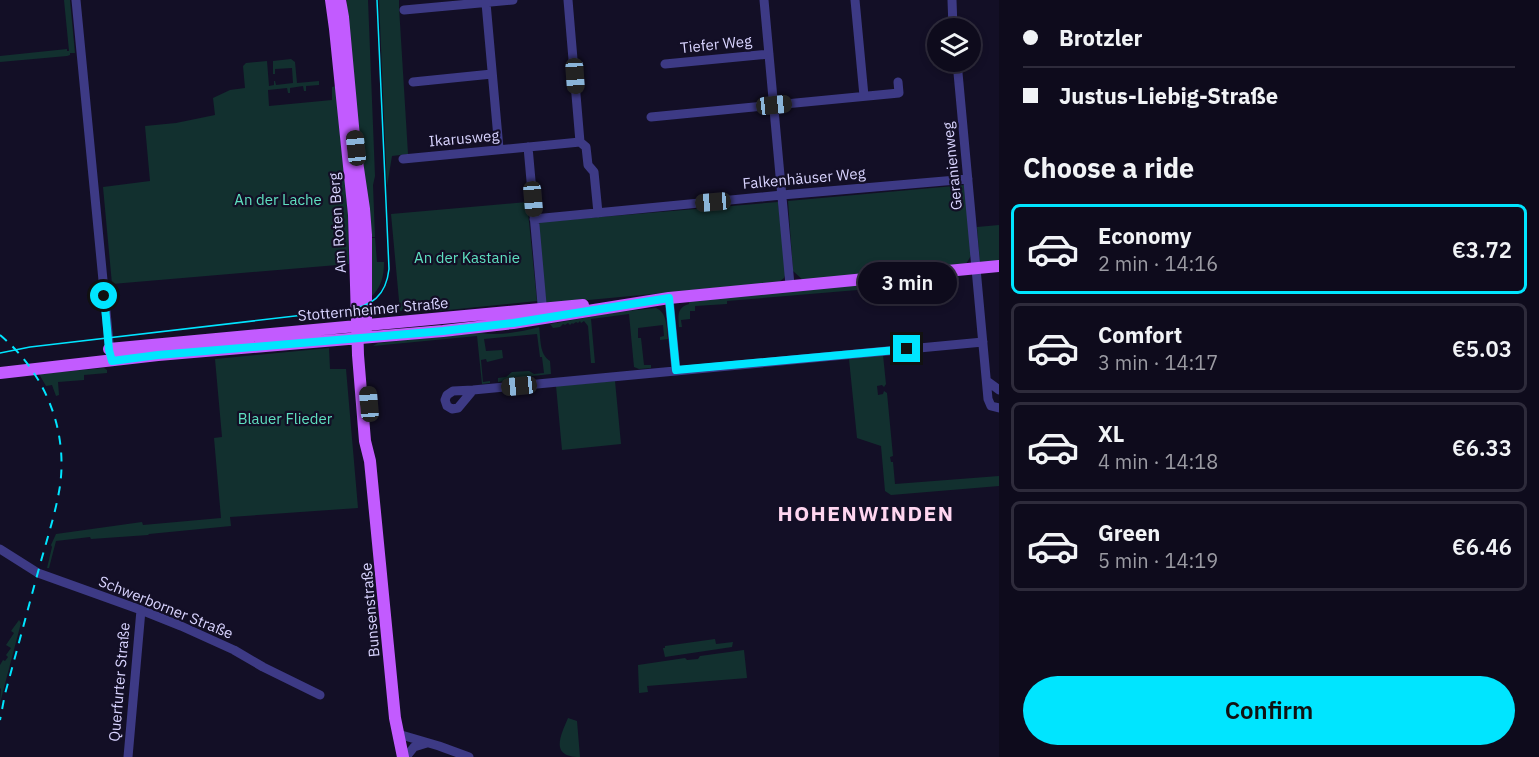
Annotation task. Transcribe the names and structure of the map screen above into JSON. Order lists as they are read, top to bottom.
{
  "streets": {
    "main road": ["Am Roten Berg", "Stotternheimer Straße", "Bunsenstraße"],
    "street": [
      "Tiefer Weg",
      "Ikarusweg",
      "Geranienweg",
      "Falkenhäuser Weg",
      "Schwerborner Straße",
      "Querfurter Straße"
    ]
  },
  "crossings": [
    ["Geranienweg", "Falkenhäuser Weg"],
    ["Geranienweg", "Stotternheimer Straße"],
    ["Am Roten Berg", "Stotternheimer Straße"],
    ["Am Roten Berg", "Bunsenstraße"],
    ["Stotternheimer Straße", "Bunsenstraße"],
    ["Schwerborner Straße", "Querfurter Straße"]
  ],
  "districts": ["HOHENWINDEN"],
  "parks": ["An der Lache", "An der Kastanie", "Blauer Flieder"],
  "page": {
    "banner": ["Brotzler", "Justus-Liebig-Straße"],
    "heading": "Choose a ride",
    "list": [
      {
        "name": "Economy",
        "note": "2 min · 14:16",
        "value": "€3.72"
      },
      {
        "name": "Comfort",
        "note": "3 min · 14:17",
        "value": "€5.03"
      },
      {
        "name": "XL",
        "note": "4 min · 14:18",
        "value": "€6.33"
      },
      {
        "name": "Green",
        "note": "5 min · 14:19",
        "value": "€6.46"
      }
    ],
    "bubble": "3 min",
    "buttons": "Confirm"
  }
}
